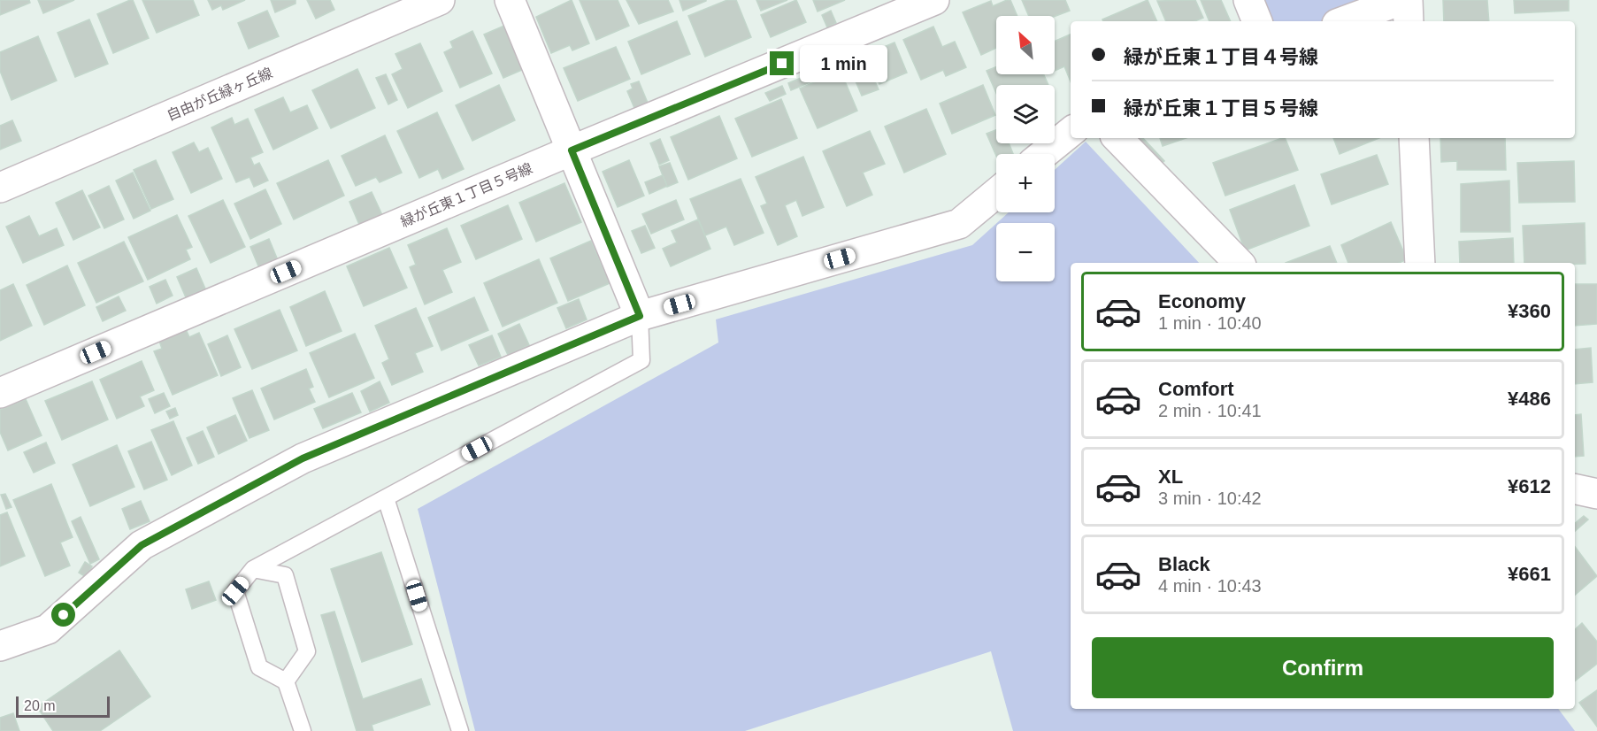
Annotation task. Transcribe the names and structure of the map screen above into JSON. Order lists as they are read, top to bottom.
{
  "streets": {
    "street": ["自由が丘緑ヶ丘線", "緑が丘東１丁目５号線"]
  },
  "scale_bar": "20 m",
  "north": "top left",
  "page": {
    "map_buttons": ["+", "−"],
    "banner": ["緑が丘東１丁目４号線", "緑が丘東１丁目５号線"],
    "bubble": "1 min",
    "list": [
      {
        "name": "Economy",
        "note": "1 min · 10:40",
        "value": "¥360"
      },
      {
        "name": "Comfort",
        "note": "2 min · 10:41",
        "value": "¥486"
      },
      {
        "name": "XL",
        "note": "3 min · 10:42",
        "value": "¥612"
      },
      {
        "name": "Black",
        "note": "4 min · 10:43",
        "value": "¥661"
      }
    ],
    "buttons": "Confirm",
    "scale": "20 m"
  }
}
